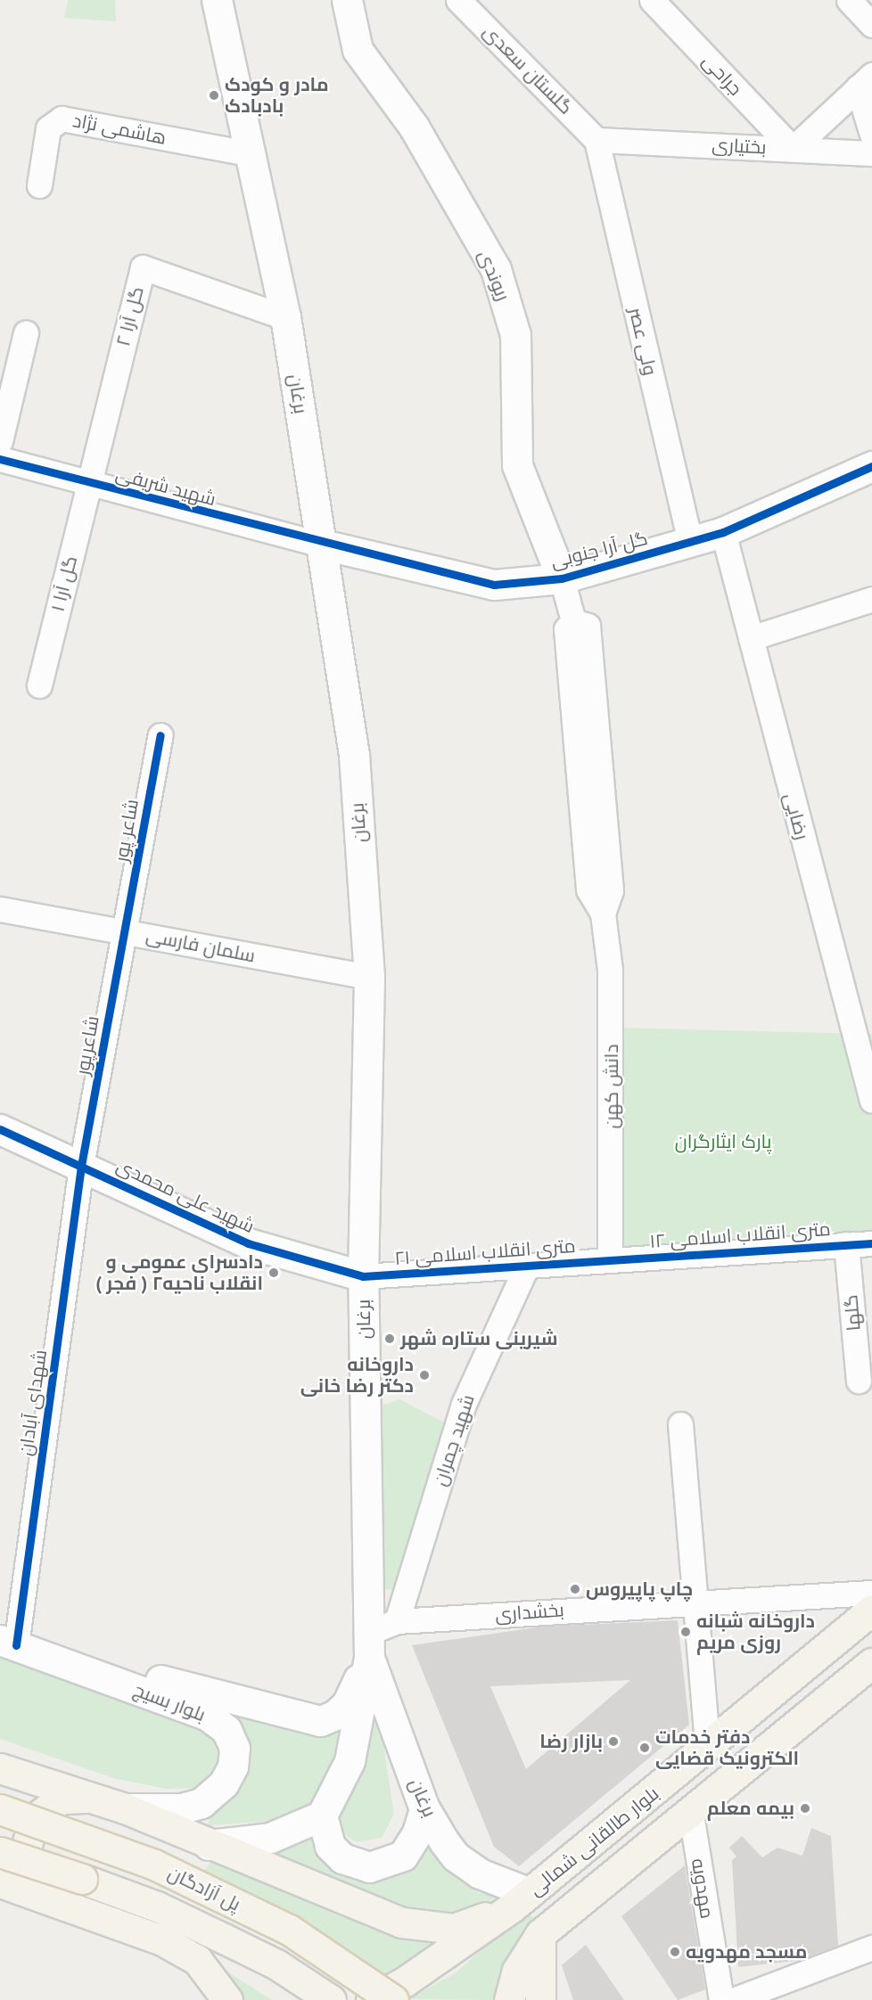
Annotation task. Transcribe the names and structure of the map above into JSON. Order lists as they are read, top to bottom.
{
  "streets": {
    "main road": [
      "ریوندی",
      "برغان",
      "گل آرا جنوبی",
      "شهید علی محمدی",
      "بلوار بسیج",
      "بلوار طالقانی شمالی",
      "پل آزادگان"
    ],
    "street": [
      "گلستان سعدی",
      "جراحی",
      "هاشمی نژاد",
      "بختیاری",
      "گل آرا ۲",
      "ولی عصر",
      "شهید شریفی",
      "گل آرا ۱",
      "رضایی",
      "شاعر پور",
      "سلمان فارسی",
      "شاعرپور",
      "دانش کهن",
      "۱۲ متری انقلاب اسلامی",
      "۲۱ متری انقلاب اسلامی",
      "گلها",
      "شهدای آبادان",
      "شهید چمران",
      "بخشداری",
      "مهدویه"
    ]
  },
  "crossings": [
    ["گلستان سعدی", "بختیاری"],
    ["گلستان سعدی", "ولی عصر"],
    ["جراحی", "بختیاری"],
    ["هاشمی نژاد", "برغان"],
    ["بختیاری", "ولی عصر"],
    ["ریوندی", "گل آرا جنوبی"],
    ["ریوندی", "دانش کهن"],
    ["گل آرا ۲", "برغان"],
    ["گل آرا ۲", "شهید شریفی"],
    ["گل آرا ۲", "گل آرا ۱"],
    ["ولی عصر", "گل آرا جنوبی"],
    ["برغان", "شهید شریفی"],
    ["برغان", "گل آرا جنوبی"],
    ["برغان", "سلمان فارسی"],
    ["برغان", "شهید علی محمدی"],
    ["برغان", "۲۱ متری انقلاب اسلامی"],
    ["برغان", "بخشداری"],
    ["برغان", "بلوار طالقانی شمالی"],
    ["شهید شریفی", "گل آرا جنوبی"],
    ["شهید شریفی", "گل آرا ۱"],
    ["گل آرا جنوبی", "رضایی"],
    ["گل آرا جنوبی", "دانش کهن"],
    ["شاعر پور", "سلمان فارسی"],
    ["شاعر پور", "شاعرپور"],
    ["سلمان فارسی", "شاعرپور"],
    ["شاعرپور", "شهید علی محمدی"],
    ["شاعرپور", "شهدای آبادان"],
    ["دانش کهن", "۱۲ متری انقلاب اسلامی"],
    ["دانش کهن", "۲۱ متری انقلاب اسلامی"],
    ["شهید علی محمدی", "۲۱ متری انقلاب اسلامی"],
    ["شهید علی محمدی", "شهدای آبادان"],
    ["۱۲ متری انقلاب اسلامی", "۲۱ متری انقلاب اسلامی"],
    ["۱۲ متری انقلاب اسلامی", "گلها"],
    ["۲۱ متری انقلاب اسلامی", "شهید چمران"],
    ["شهدای آبادان", "بلوار بسیج"],
    ["شهید چمران", "بخشداری"],
    ["بلوار طالقانی شمالی", "مهدویه"]
  ],
  "parks": ["پارک ایثارگران"],
  "places": [
    "مادر و کودک بادبادک",
    "دادسرای عمومی و انقلاب ناحیه۲ ( فجر )",
    "شیرینی ستاره شهر",
    "داروخانه دکتر رضا خانی",
    "چاپ پاپیروس",
    "داروخانه شبانه روزی مریم",
    "بازار رضا",
    "دفتر خدمات الکترونیک قضایی",
    "بیمه معلم",
    "مسجد مهدویه"
  ]
}
